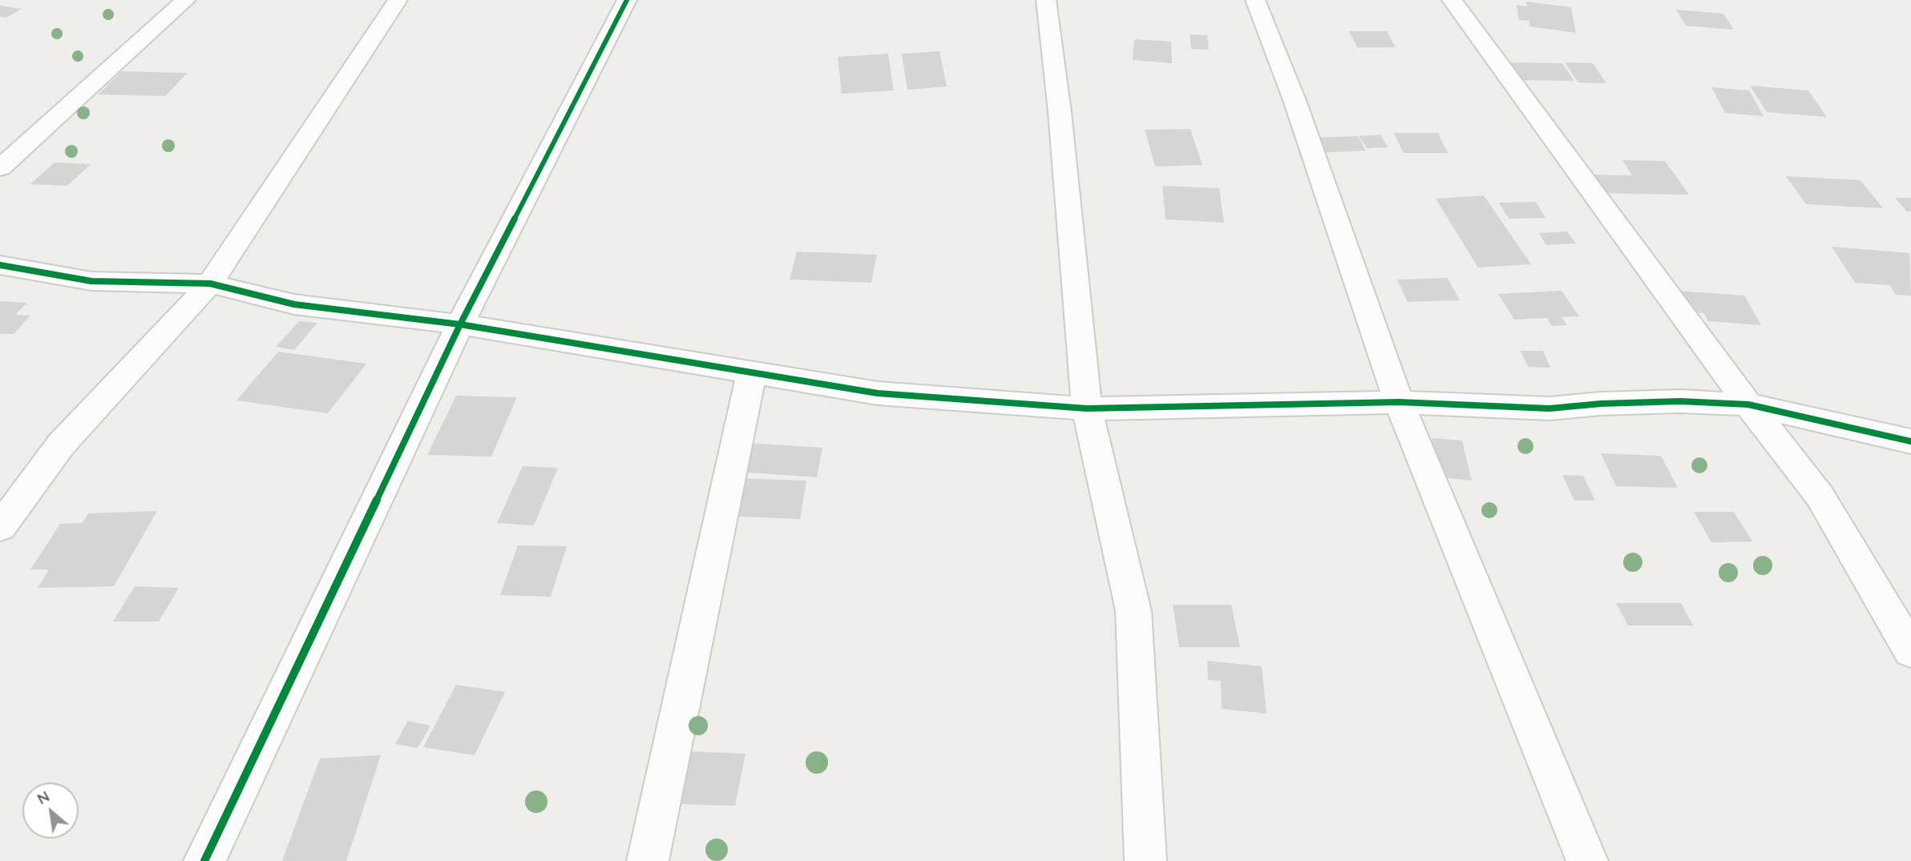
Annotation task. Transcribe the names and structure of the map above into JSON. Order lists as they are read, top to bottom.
{
  "north": "top left"
}
